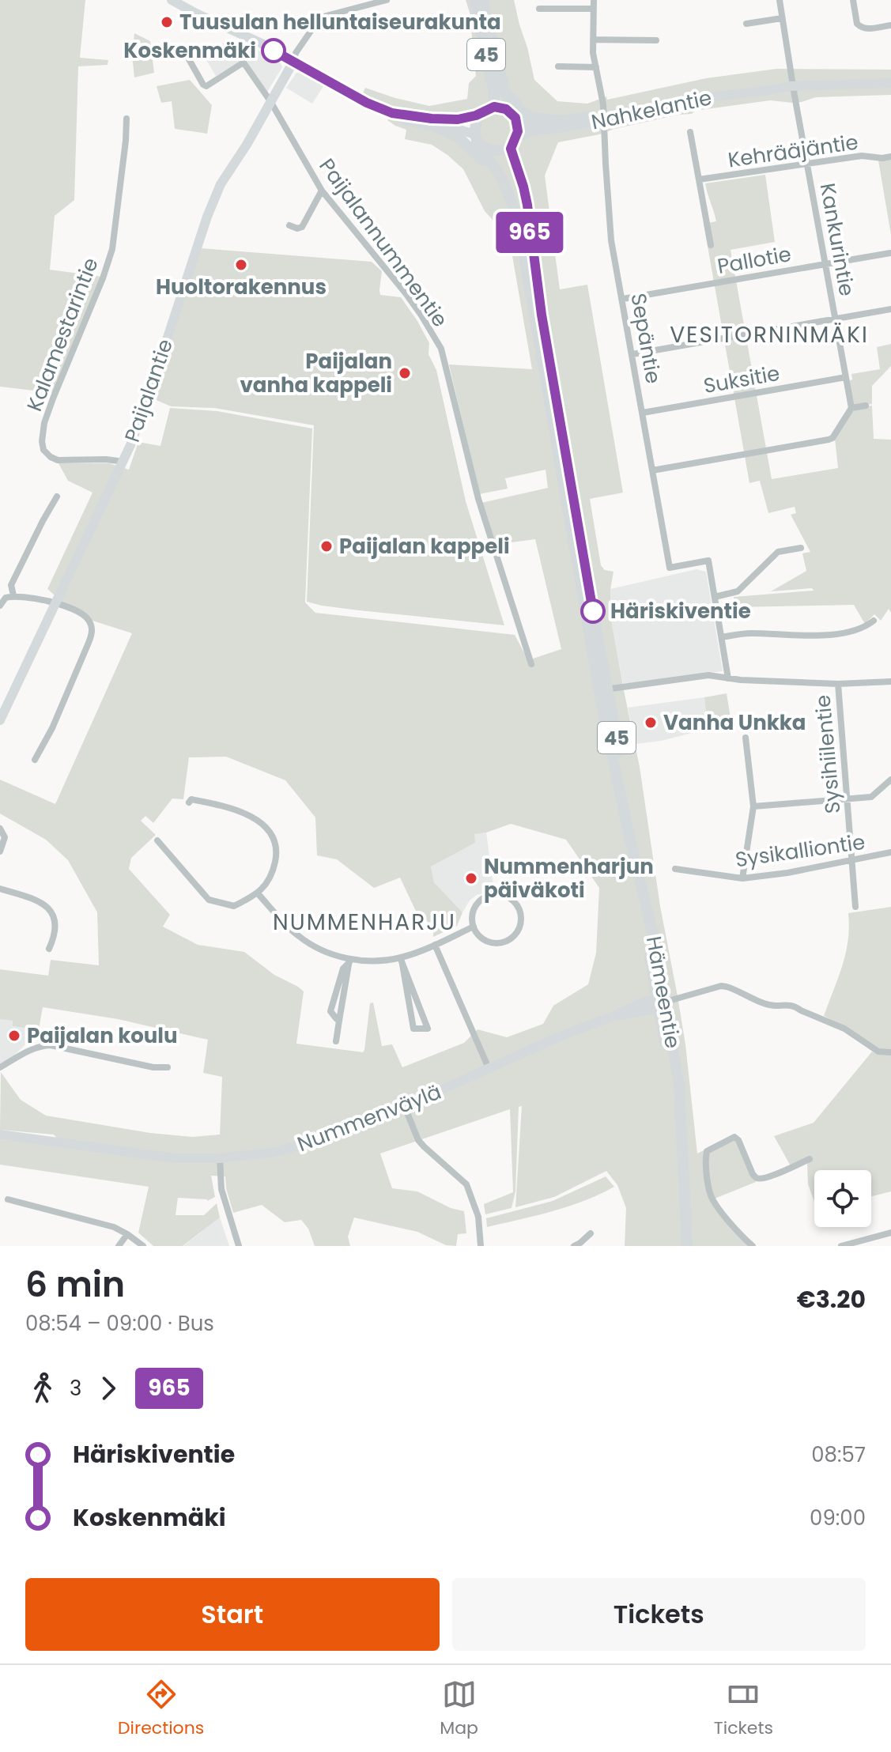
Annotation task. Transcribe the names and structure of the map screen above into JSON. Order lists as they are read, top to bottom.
{
  "streets": {
    "main road": ["45", "Hämeentie"],
    "street": [
      "Nahkelantie",
      "Kehrääjäntie",
      "Kankurintie",
      "Paijalannummentie",
      "Pallotie",
      "Kalamestarintie",
      "Sepäntie",
      "Suksitie",
      "Paijalantie",
      "Sysihiilentie",
      "Sysikalliontie",
      "Nummenväylä"
    ]
  },
  "crossings": [
    ["45", "Nahkelantie"],
    ["45", "Hämeentie"],
    ["Nahkelantie", "Kankurintie"],
    ["Nahkelantie", "Sepäntie"],
    ["Nahkelantie", "Hämeentie"],
    ["Kehrääjäntie", "Kankurintie"],
    ["Kankurintie", "Pallotie"],
    ["Kankurintie", "Suksitie"],
    ["Paijalannummentie", "Paijalantie"],
    ["Pallotie", "Sepäntie"],
    ["Kalamestarintie", "Paijalantie"],
    ["Sepäntie", "Suksitie"],
    ["Sysihiilentie", "Sysikalliontie"],
    ["Hämeentie", "Nummenväylä"]
  ],
  "districts": ["VESITORNINMÄKI", "NUMMENHARJU"],
  "places": [
    "Tuusulan helluntaiseurakunta",
    "Koskenmäki",
    "Huoltorakennus",
    "Paijalan vanha kappeli",
    "Paijalan kappeli",
    "Häriskiventie",
    "Vanha Unkka",
    "Nummenharjun päiväkoti",
    "Paijalan koulu"
  ],
  "lines": ["bus line 965"],
  "page": {
    "on_map": "965",
    "heading": ["6 min", "08:54 – 09:00 · Bus", "€3.20"],
    "legs": ["3", "965"],
    "list": [
      {
        "name": "Häriskiventie",
        "value": "08:57"
      },
      {
        "name": "Koskenmäki",
        "value": "09:00"
      }
    ],
    "buttons": ["Start", "Tickets"],
    "tabs": ["Directions", "Map", "Tickets"]
  }
}
